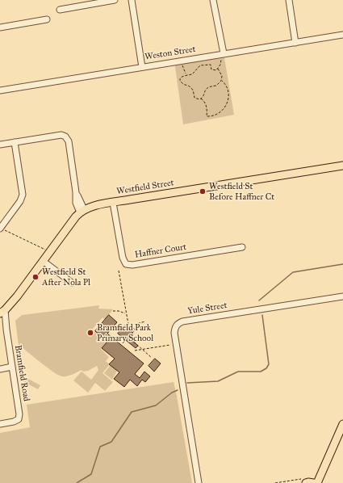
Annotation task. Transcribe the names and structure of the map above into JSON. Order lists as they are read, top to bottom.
{
  "streets": {
    "main road": ["Westfield Street"],
    "street": [
      "Weston Street",
      "Haffner Court",
      "Yule Street",
      "Bramfield Road"
    ]
  },
  "crossings": [
    ["Westfield Street", "Haffner Court"]
  ],
  "places": ["Westfield St Before Haffner Ct", "Westfield St After Nola Pl", "Bramfield Park Primary School"]
}
